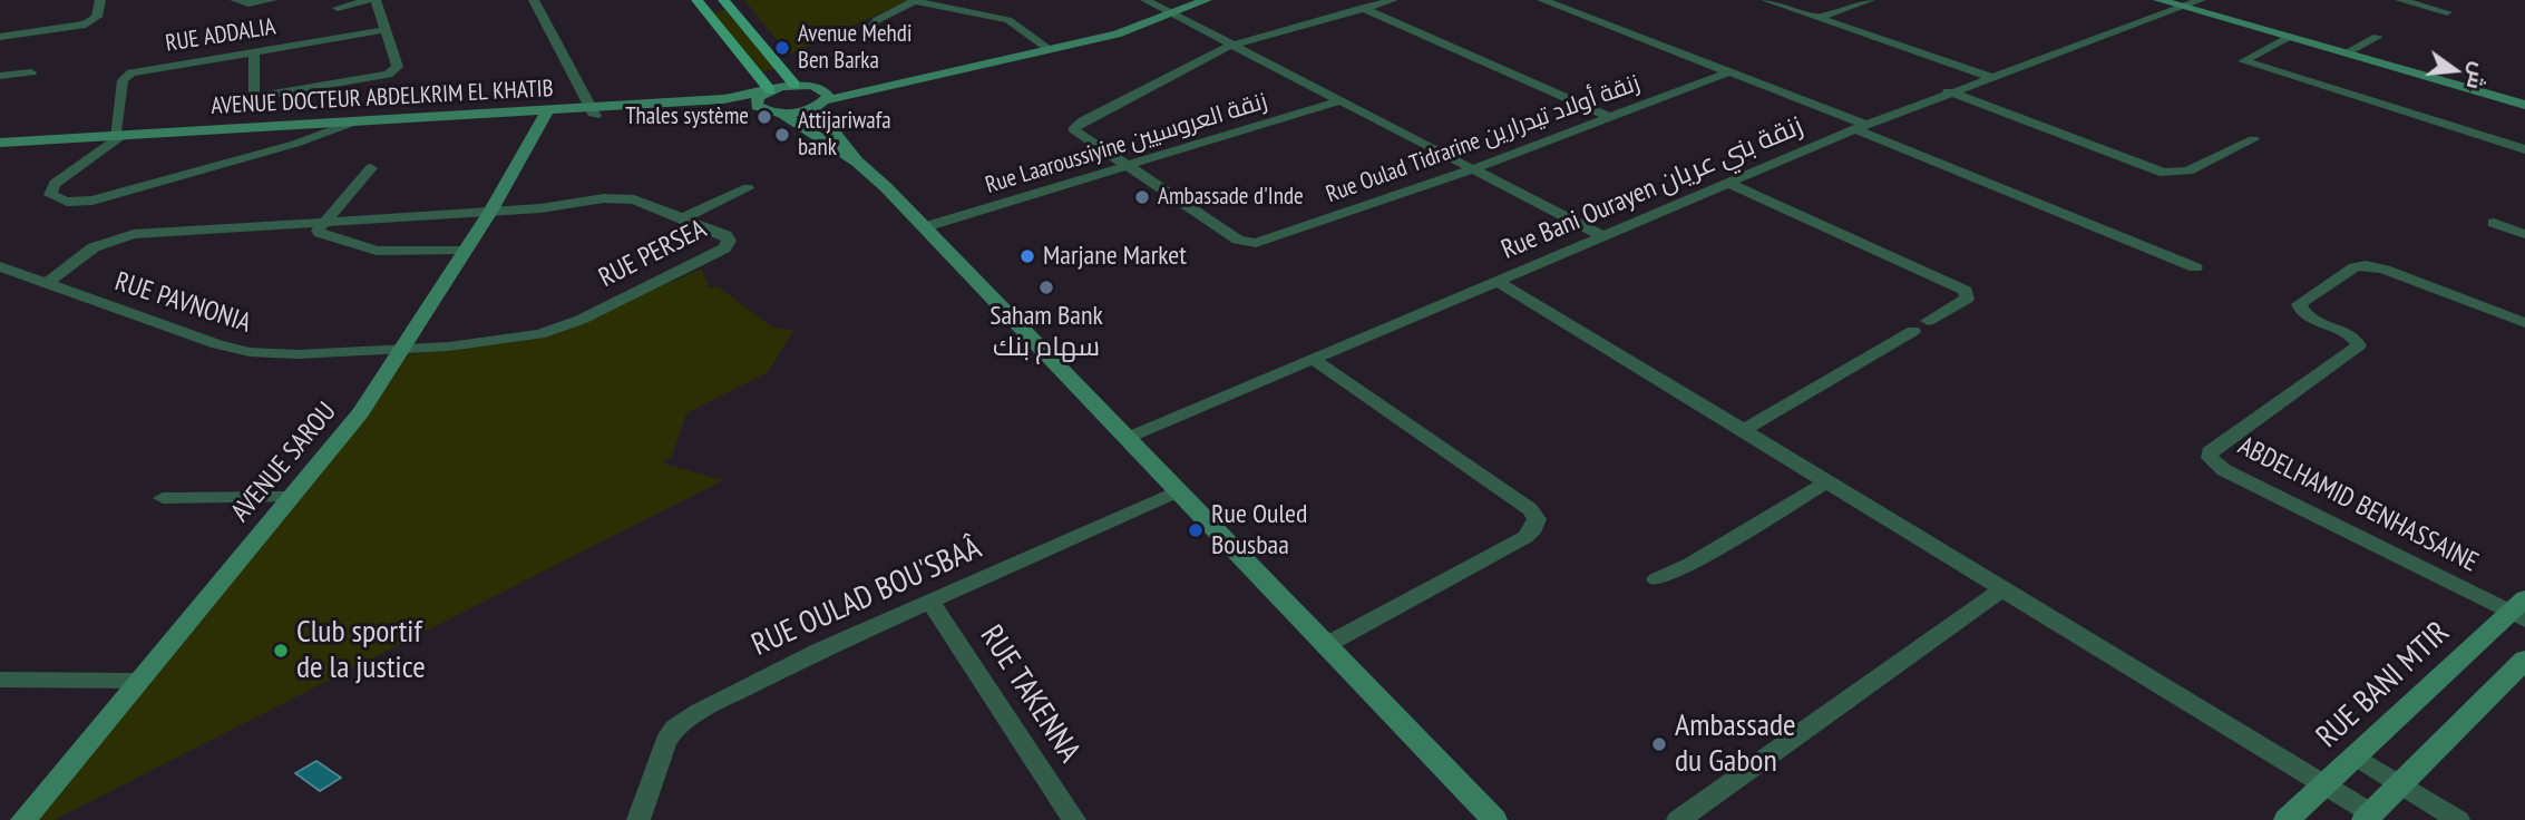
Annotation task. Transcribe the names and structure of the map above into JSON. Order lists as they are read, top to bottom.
{
  "streets": {
    "main road": ["AVENUE DOCTEUR ABDELKRIM EL KHATIB", "AVENUE SAROU", "RUE BANI MTIR"],
    "street": [
      "RUE ADDALIA",
      "Rue Oulad Tidrarine زنقة أولاد تيدرارين",
      "Rue Laaroussiyine زنقة العروسيين",
      "Rue Bani Ourayen زنقة بني عريان",
      "RUE PERSEA",
      "RUE PAVNONIA",
      "ABDELHAMID BENHASSAINE",
      "RUE OULAD BOU'SBAÂ",
      "RUE TAKENNA"
    ]
  },
  "crossings": [
    ["RUE ADDALIA", "AVENUE DOCTEUR ABDELKRIM EL KHATIB"],
    ["AVENUE DOCTEUR ABDELKRIM EL KHATIB", "AVENUE SAROU"],
    ["Rue Oulad Tidrarine زنقة أولاد تيدرارين", "Rue Laaroussiyine زنقة العروسيين"],
    ["RUE PERSEA", "RUE PAVNONIA"],
    ["RUE PERSEA", "AVENUE SAROU"],
    ["RUE PAVNONIA", "AVENUE SAROU"],
    ["ABDELHAMID BENHASSAINE", "RUE BANI MTIR"],
    ["RUE OULAD BOU'SBAÂ", "RUE TAKENNA"]
  ],
  "places": [
    "Avenue Mehdi Ben Barka",
    "Thales système",
    "Attijariwafa bank",
    "Ambassade d'Inde",
    "Marjane Market",
    "Saham Bank سهام بنك",
    "Rue Ouled Bousbaa",
    "Club sportif de la justice",
    "Ambassade du Gabon"
  ],
  "north": "right"
}
